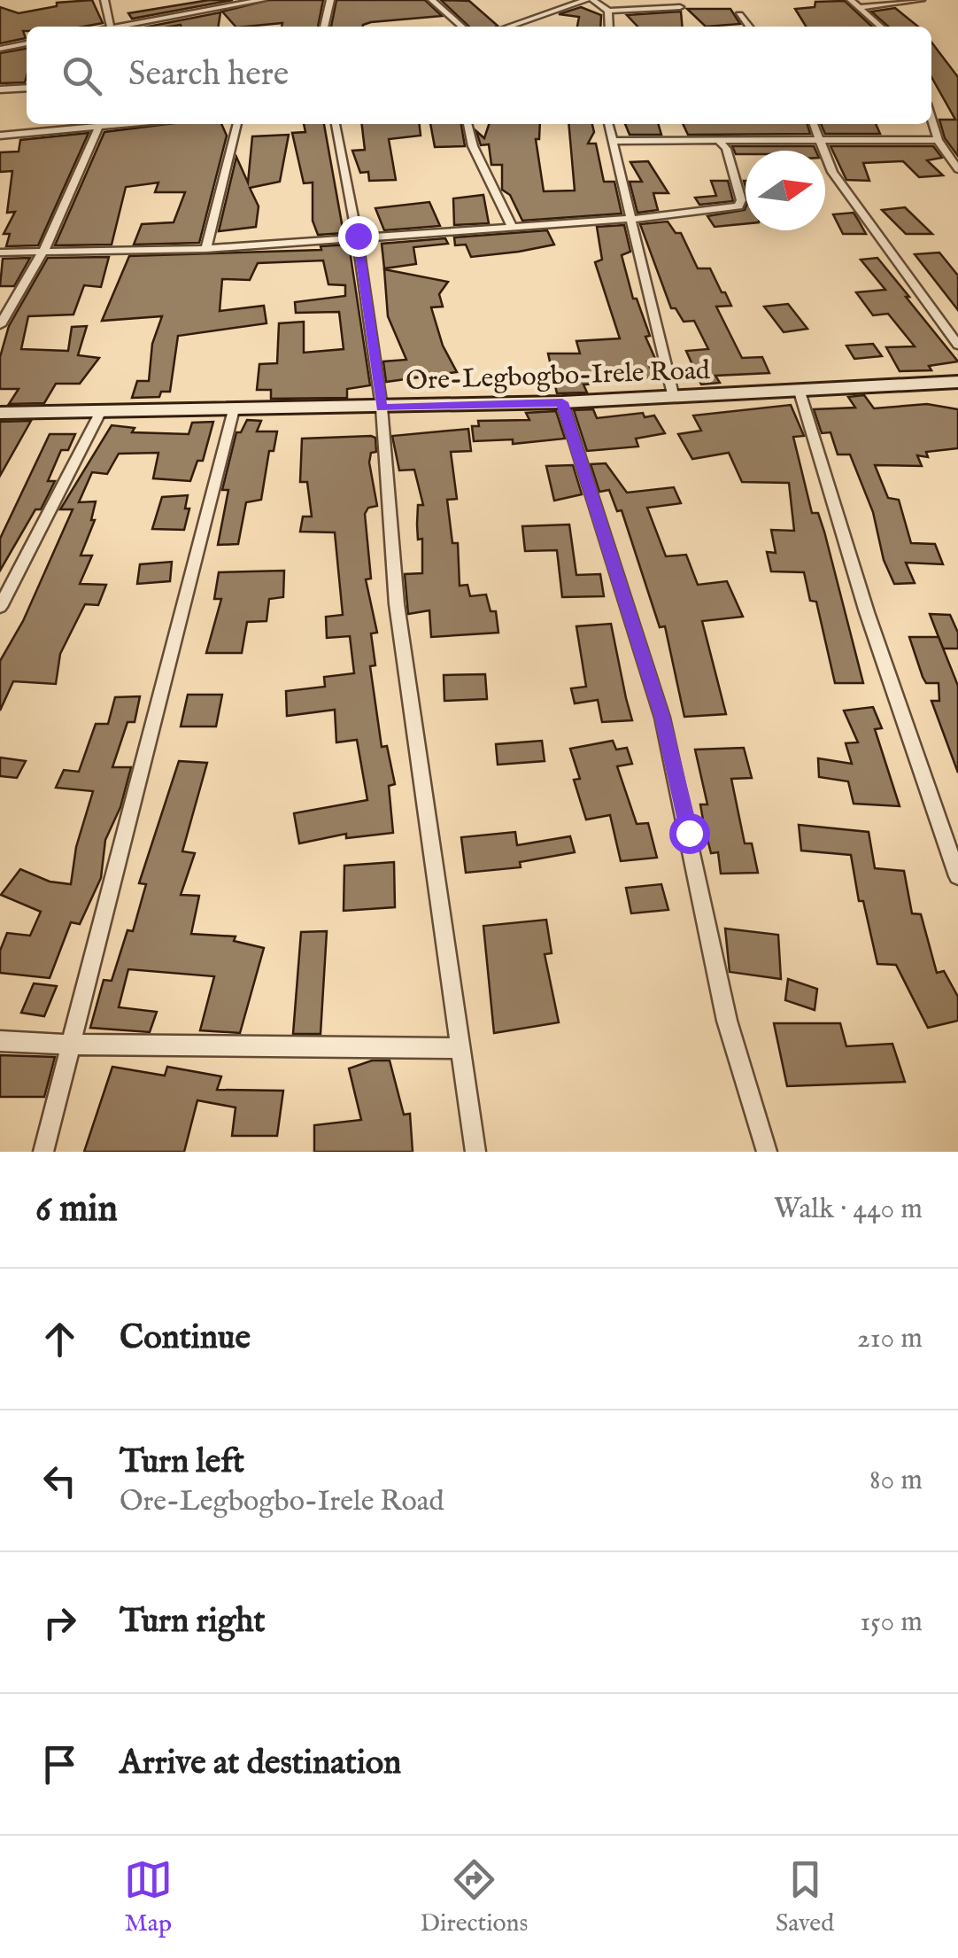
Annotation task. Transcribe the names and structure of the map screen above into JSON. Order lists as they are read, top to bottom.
{
  "streets": {
    "main road": ["Ore-Legbogbo-Irele Road"]
  },
  "north": "right",
  "page": {
    "search": "Search here",
    "heading": ["6 min", "Walk · 440 m"],
    "list": [
      ["Continue", "210 m"],
      ["Turn left", "Ore-Legbogbo-Irele Road", "80 m"],
      ["Turn right", "150 m"],
      "Arrive at destination"
    ],
    "nav": ["Map", "Directions", "Saved"]
  }
}
